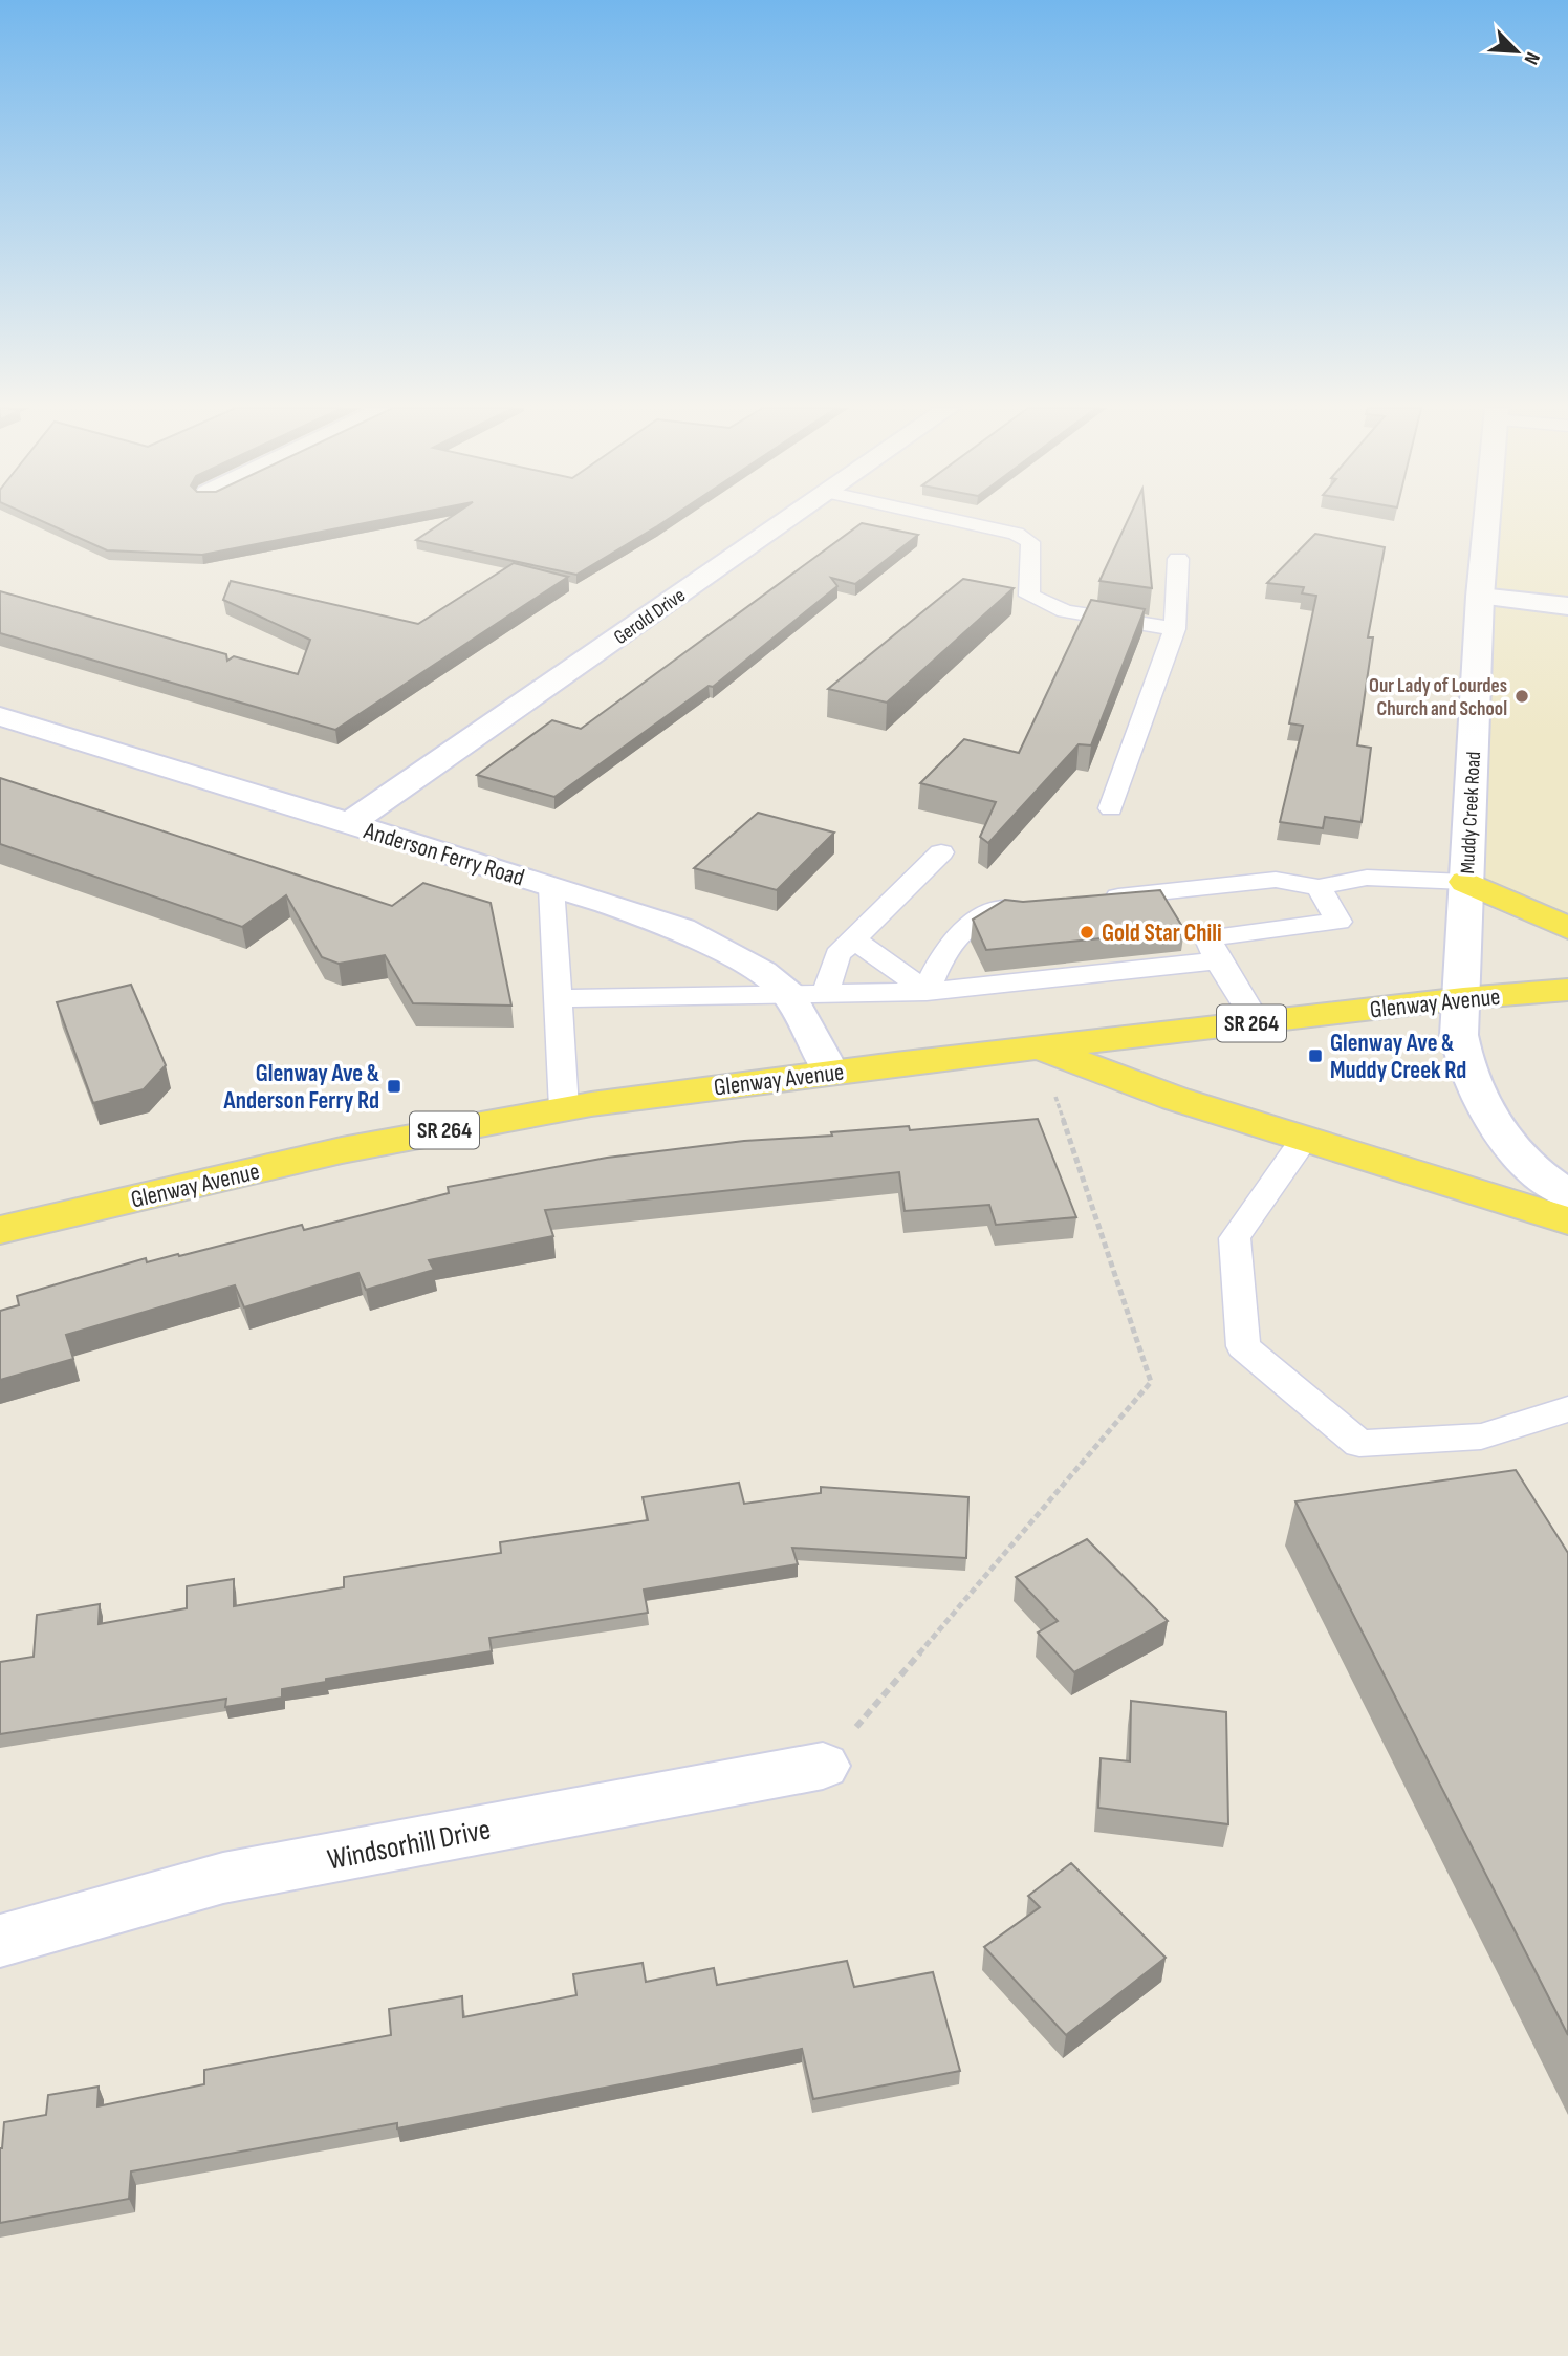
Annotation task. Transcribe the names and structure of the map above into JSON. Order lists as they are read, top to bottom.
{
  "streets": {
    "main road": ["Glenway Avenue", "SR 264"],
    "street": [
      "Gerold Drive",
      "Muddy Creek Road",
      "Anderson Ferry Road",
      "Windsorhill Drive"
    ]
  },
  "crossings": [
    ["Gerold Drive", "Anderson Ferry Road"],
    ["Muddy Creek Road", "Glenway Avenue"],
    ["Anderson Ferry Road", "Glenway Avenue"]
  ],
  "places": {
    "other": ["Our Lady of Lourdes Church and School", "Gold Star Chili"],
    "transit": ["Glenway Ave & Muddy Creek Rd", "Glenway Ave & Anderson Ferry Rd"]
  },
  "north": "bottom right"
}
